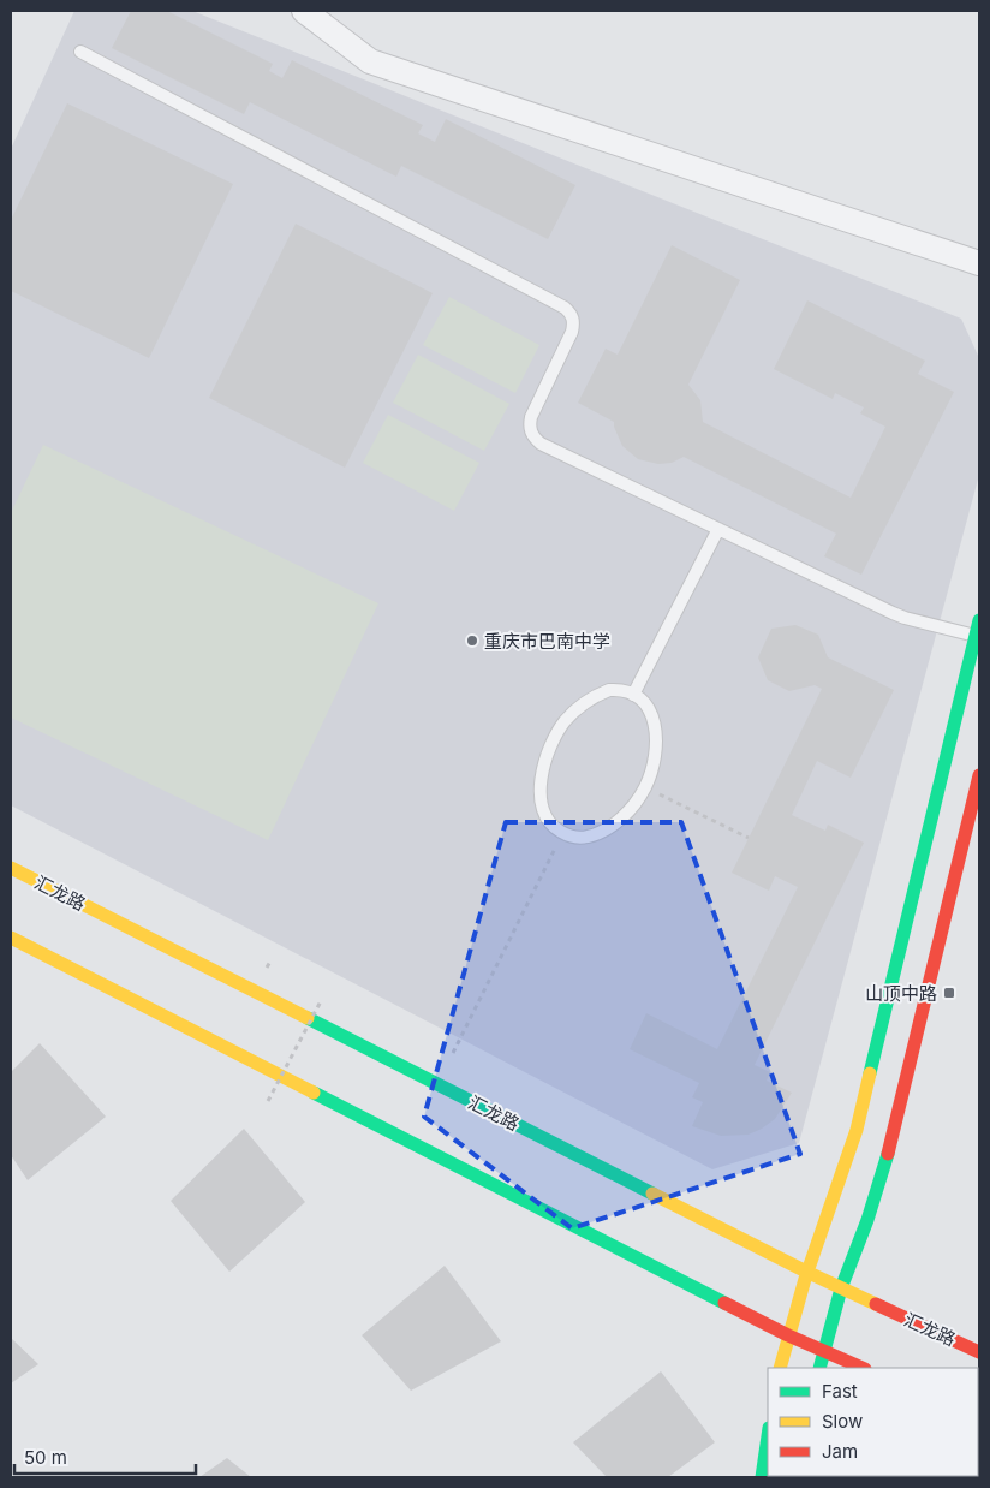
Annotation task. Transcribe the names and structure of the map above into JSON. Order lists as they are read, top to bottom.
{
  "streets": {
    "main road": ["汇龙路"]
  },
  "places": {
    "other": ["重庆市巴南中学"],
    "transit": ["山顶中路"]
  },
  "legend": ["Fast", "Slow", "Jam"],
  "scale_bar": "50 m"
}
